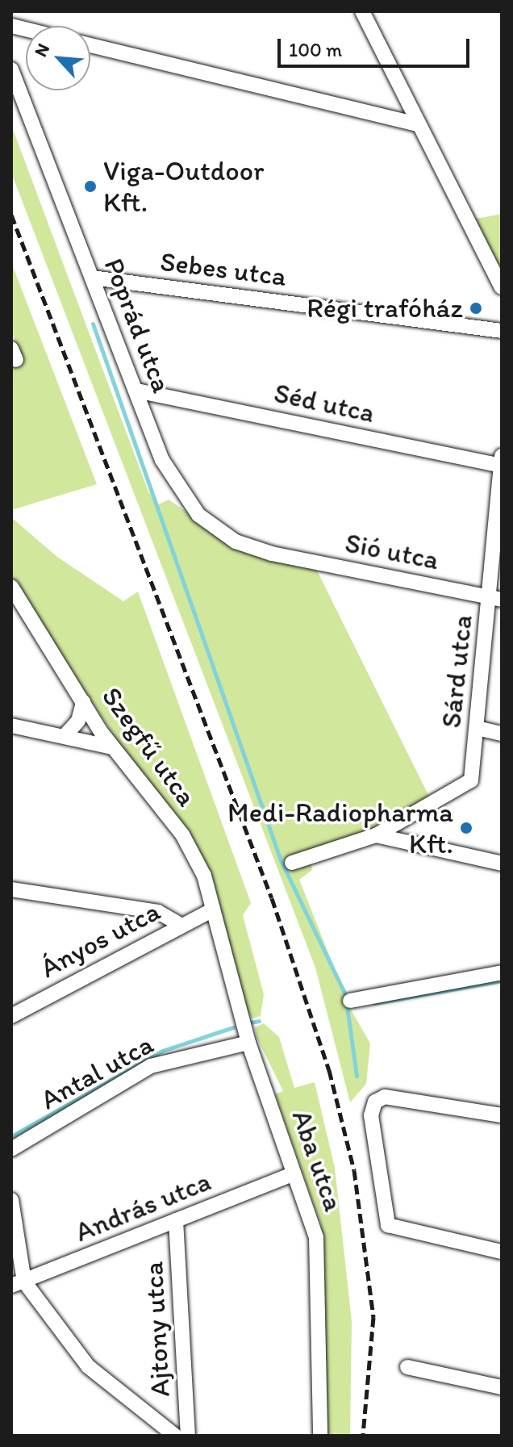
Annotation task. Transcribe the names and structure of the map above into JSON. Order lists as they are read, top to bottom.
{
  "streets": {
    "street": [
      "Sebes utca",
      "Poprád utca",
      "Séd utca",
      "Sió utca",
      "Sárd utca",
      "Szegfű utca",
      "Ányos utca",
      "Antal utca",
      "Aba utca",
      "András utca",
      "Ajtony utca"
    ]
  },
  "crossings": [
    ["Sebes utca", "Poprád utca"],
    ["Poprád utca", "Séd utca"],
    ["Poprád utca", "Sió utca"],
    ["Séd utca", "Sárd utca"],
    ["Sió utca", "Sárd utca"],
    ["Szegfű utca", "Ányos utca"],
    ["Szegfű utca", "Aba utca"],
    ["Ányos utca", "Aba utca"],
    ["Antal utca", "Aba utca"],
    ["Aba utca", "András utca"],
    ["András utca", "Ajtony utca"]
  ],
  "places": ["Viga-Outdoor Kft.", "Régi trafóház", "Medi-Radiopharma Kft."],
  "scale_bar": "100 m",
  "north": "top left"
}
